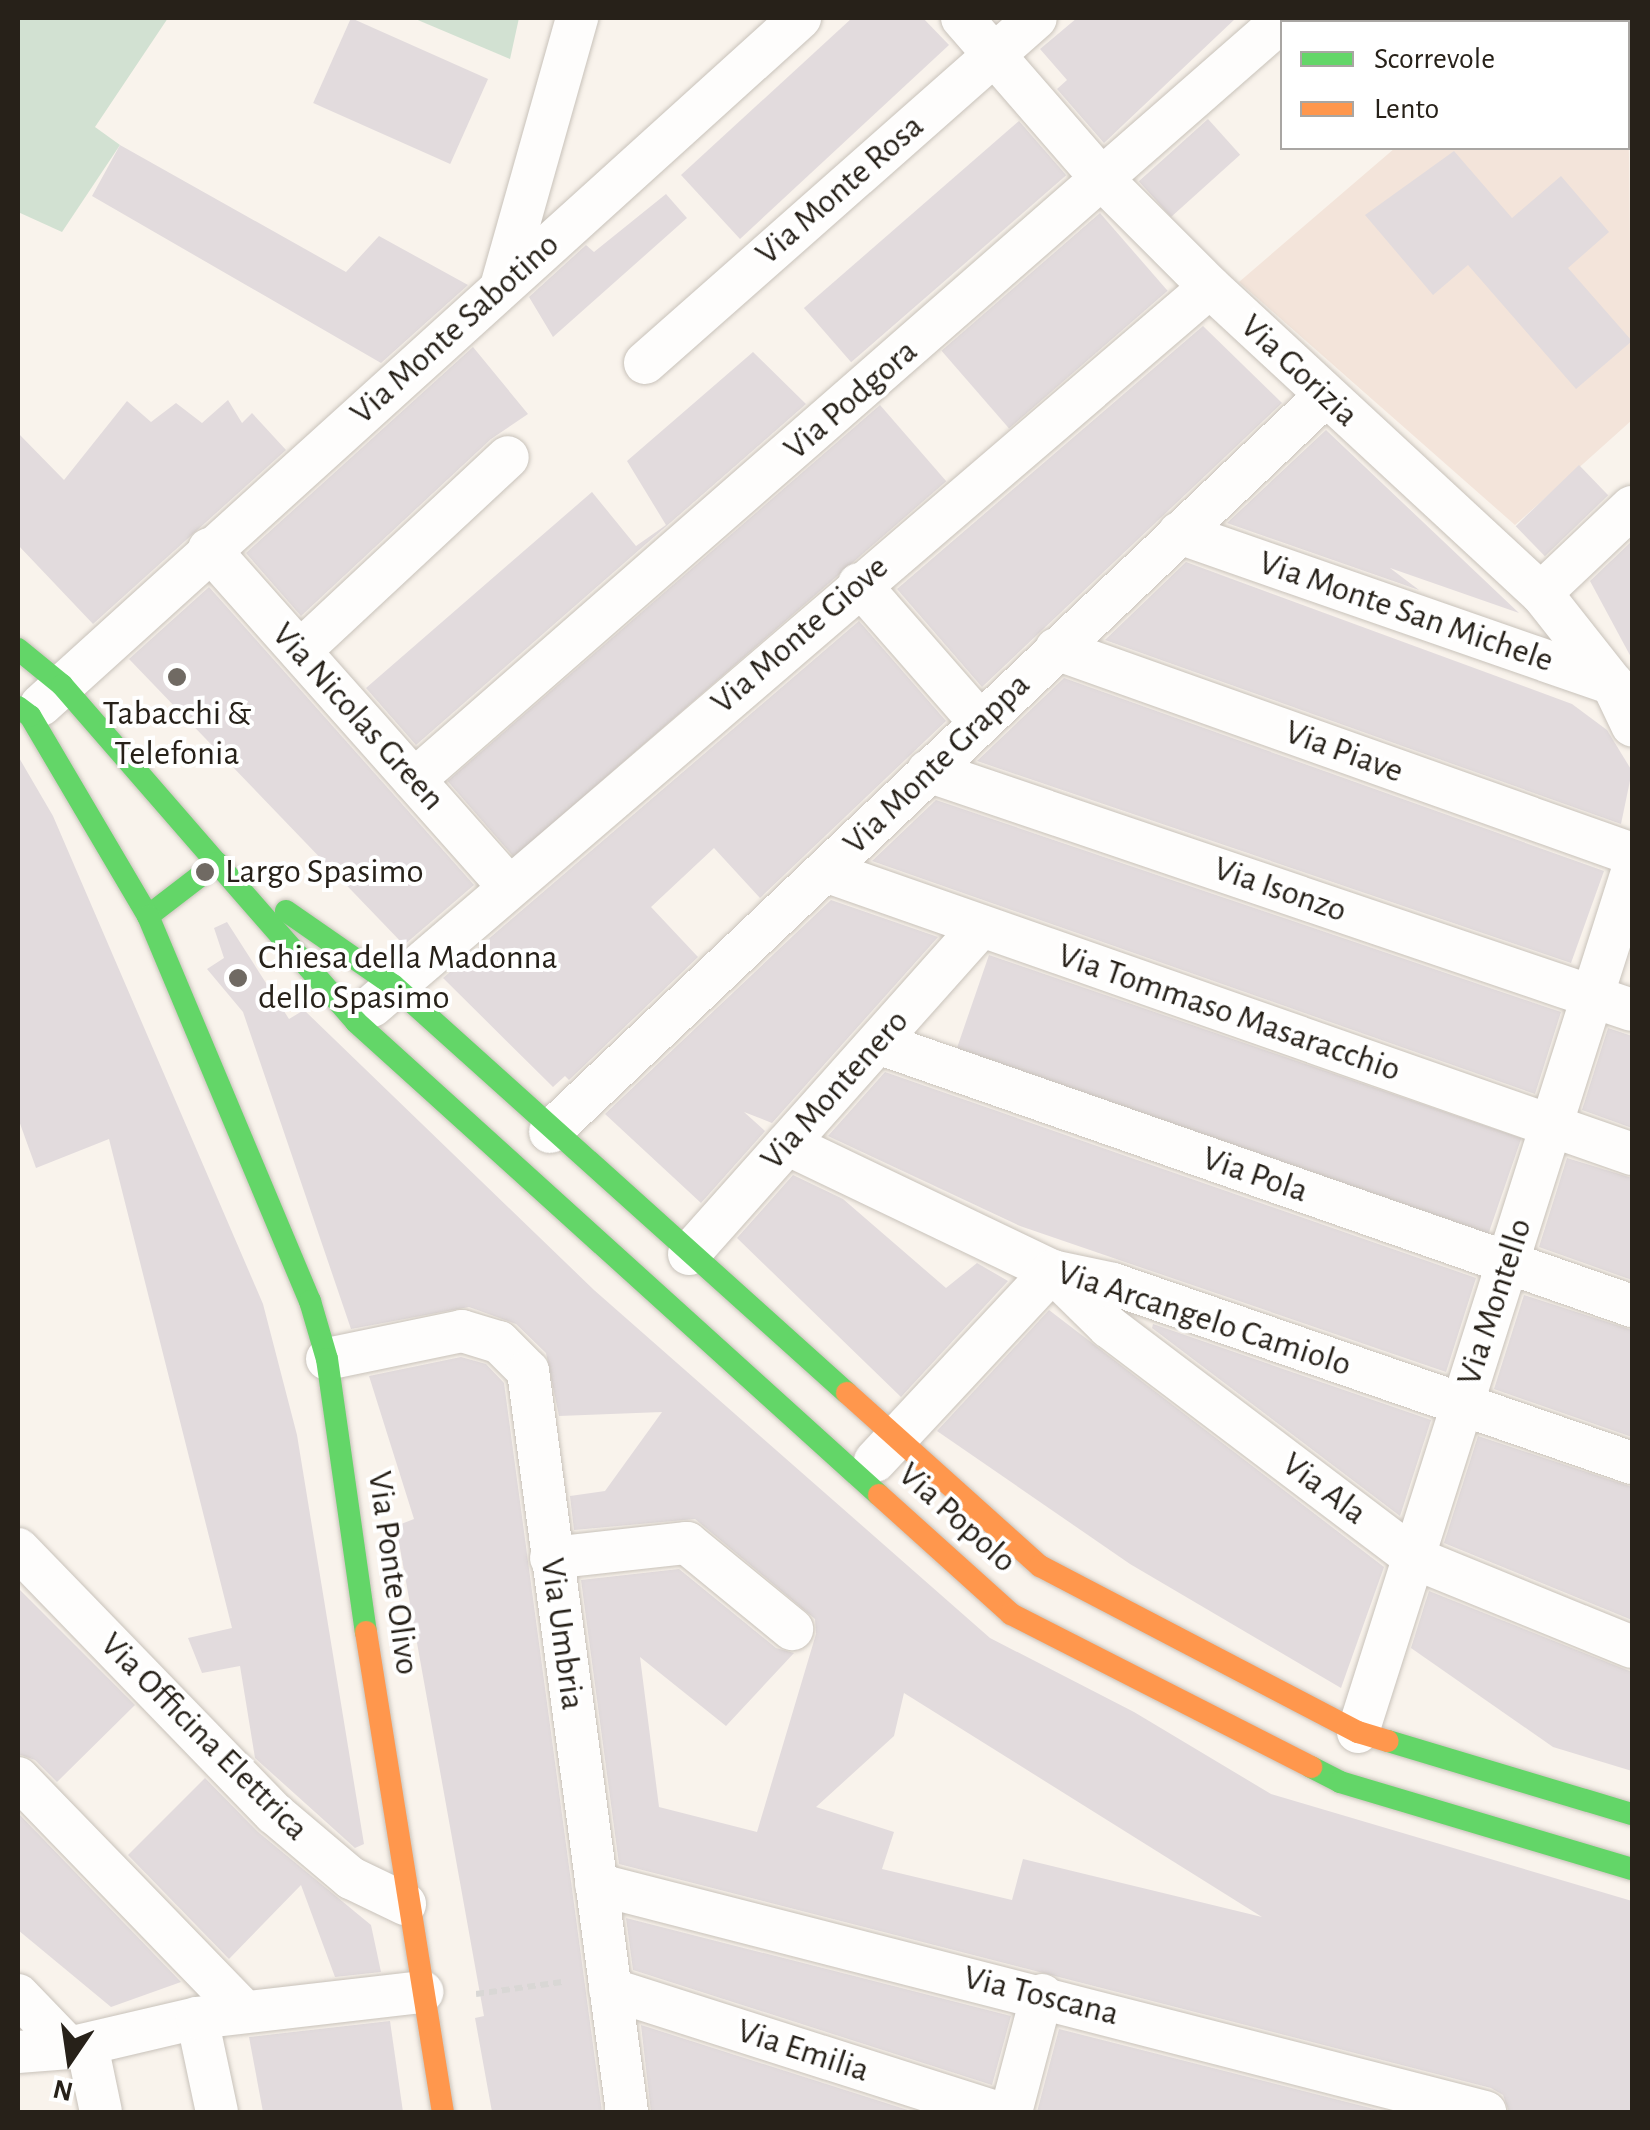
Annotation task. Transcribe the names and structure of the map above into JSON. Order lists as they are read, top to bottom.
{
  "streets": {
    "street": [
      "Via Monte Rosa",
      "Via Monte Sabotino",
      "Via Gorizia",
      "Via Podgora",
      "Via Monte San Michele",
      "Via Monte Giove",
      "Via Nicolas Green",
      "Via Piave",
      "Via Monte Grappa",
      "Via Isonzo",
      "Via Tommaso Masaracchio",
      "Via Montenero",
      "Via Pola",
      "Via Montello",
      "Via Arcangelo Camiolo",
      "Via Ala",
      "Via Popolo",
      "Via Ponte Olivo",
      "Via Umbria",
      "Via Officina Elettrica",
      "Via Toscana",
      "Via Emilia"
    ]
  },
  "crossings": [
    ["Via Monte Rosa", "Via Gorizia"],
    ["Via Monte Sabotino", "Via Nicolas Green"],
    ["Via Monte Sabotino", "Via Ponte Olivo"],
    ["Via Gorizia", "Via Podgora"],
    ["Via Gorizia", "Via Monte San Michele"],
    ["Via Gorizia", "Via Monte Giove"],
    ["Via Gorizia", "Via Monte Grappa"],
    ["Via Podgora", "Via Nicolas Green"],
    ["Via Monte San Michele", "Via Monte Grappa"],
    ["Via Monte Giove", "Via Nicolas Green"],
    ["Via Monte Giove", "Via Popolo"],
    ["Via Piave", "Via Monte Grappa"],
    ["Via Monte Grappa", "Via Isonzo"],
    ["Via Monte Grappa", "Via Tommaso Masaracchio"],
    ["Via Monte Grappa", "Via Popolo"],
    ["Via Isonzo", "Via Montello"],
    ["Via Tommaso Masaracchio", "Via Montenero"],
    ["Via Tommaso Masaracchio", "Via Montello"],
    ["Via Montenero", "Via Pola"],
    ["Via Montenero", "Via Arcangelo Camiolo"],
    ["Via Montenero", "Via Popolo"],
    ["Via Pola", "Via Montello"],
    ["Via Montello", "Via Arcangelo Camiolo"],
    ["Via Montello", "Via Ala"],
    ["Via Montello", "Via Popolo"],
    ["Via Arcangelo Camiolo", "Via Ala"],
    ["Via Ponte Olivo", "Via Umbria"],
    ["Via Ponte Olivo", "Via Officina Elettrica"],
    ["Via Umbria", "Via Toscana"],
    ["Via Umbria", "Via Emilia"]
  ],
  "places": ["Tabacchi & Telefonia", "Largo Spasimo", "Chiesa della Madonna dello Spasimo"],
  "legend": ["Scorrevole", "Lento"],
  "north": "bottom"
}
